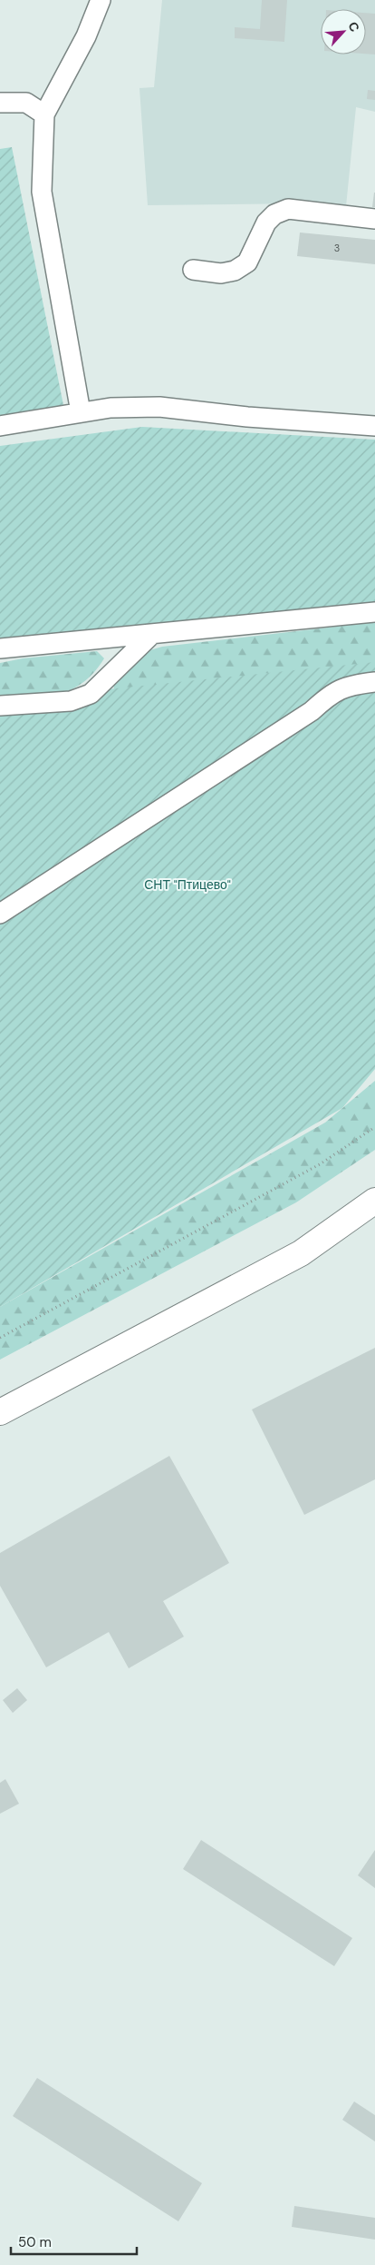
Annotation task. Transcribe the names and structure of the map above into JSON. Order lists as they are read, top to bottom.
{
  "parks": ["СНТ \"Птицево\""],
  "house_numbers": ["3"],
  "scale_bar": "50 m",
  "north": "top right"
}
